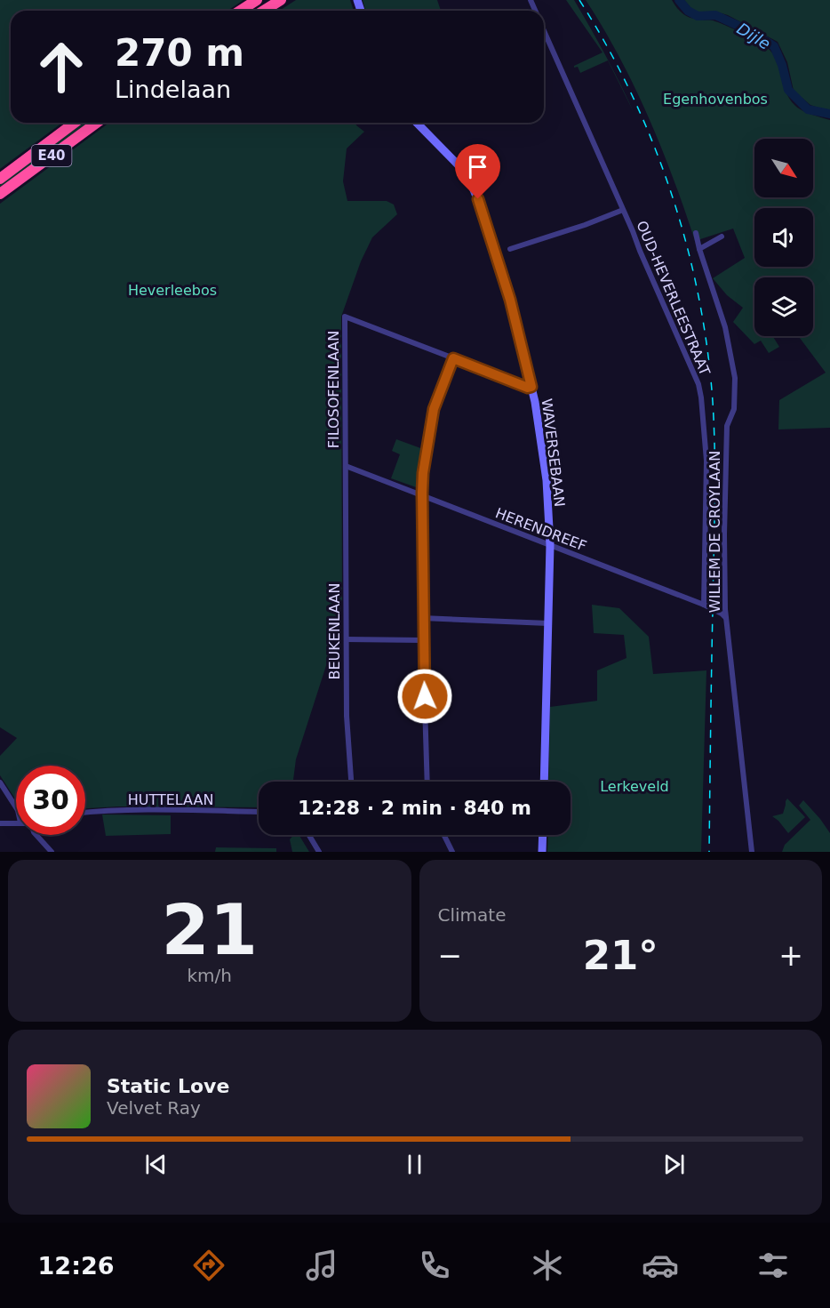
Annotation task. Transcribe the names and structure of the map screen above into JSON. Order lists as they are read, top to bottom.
{
  "streets": {
    "highway": ["E40"],
    "street": [
      "OUD-HEVERLEESTRAAT",
      "FILOSOFENLAAN",
      "WAVERSEBAAN",
      "HERENDREEF",
      "WILLEM DE CROYLAAN",
      "BEUKENLAAN",
      "HUTTELAAN"
    ]
  },
  "crossings": [
    ["OUD-HEVERLEESTRAAT", "HERENDREEF"],
    ["FILOSOFENLAAN", "HERENDREEF"],
    ["FILOSOFENLAAN", "BEUKENLAAN"],
    ["WAVERSEBAAN", "HERENDREEF"],
    ["HERENDREEF", "WILLEM DE CROYLAAN"],
    ["HERENDREEF", "BEUKENLAAN"]
  ],
  "water": ["Dijle"],
  "parks": ["Egenhovenbos", "Heverleebos", "Lerkeveld"],
  "north": "bottom right",
  "page": {
    "turn": ["270 m", "Lindelaan"],
    "limit": "30",
    "trip": "12:28 · 2 min · 840 m",
    "tile": [
      ["21", "km/h"],
      "Climate"
    ],
    "heat": ["−", "21°", "+"],
    "song": ["Static Love", "Velvet Ray"],
    "tabs": "12:26"
  }
}
